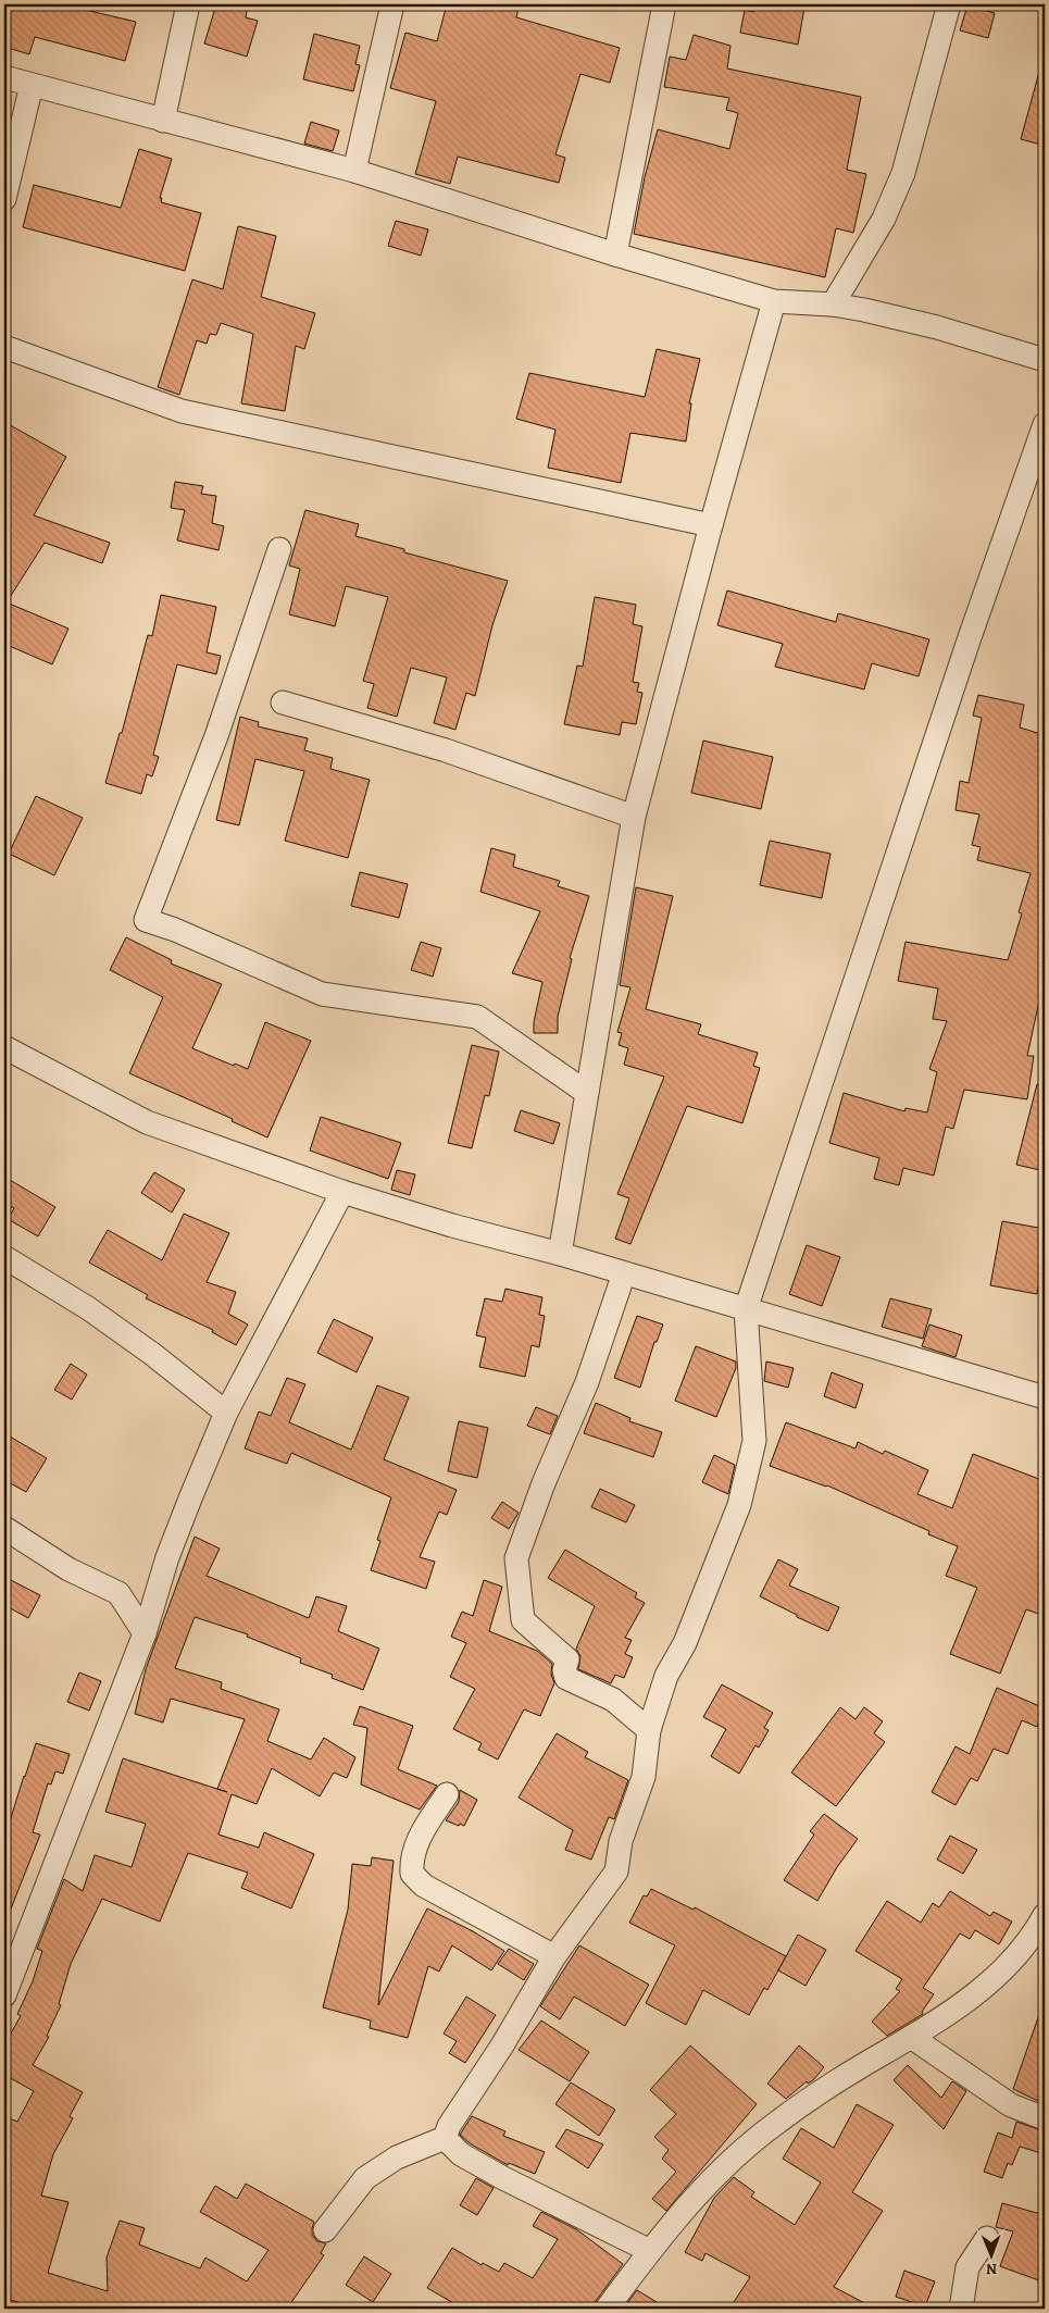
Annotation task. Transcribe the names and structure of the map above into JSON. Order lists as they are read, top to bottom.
{
  "north": "bottom"
}
